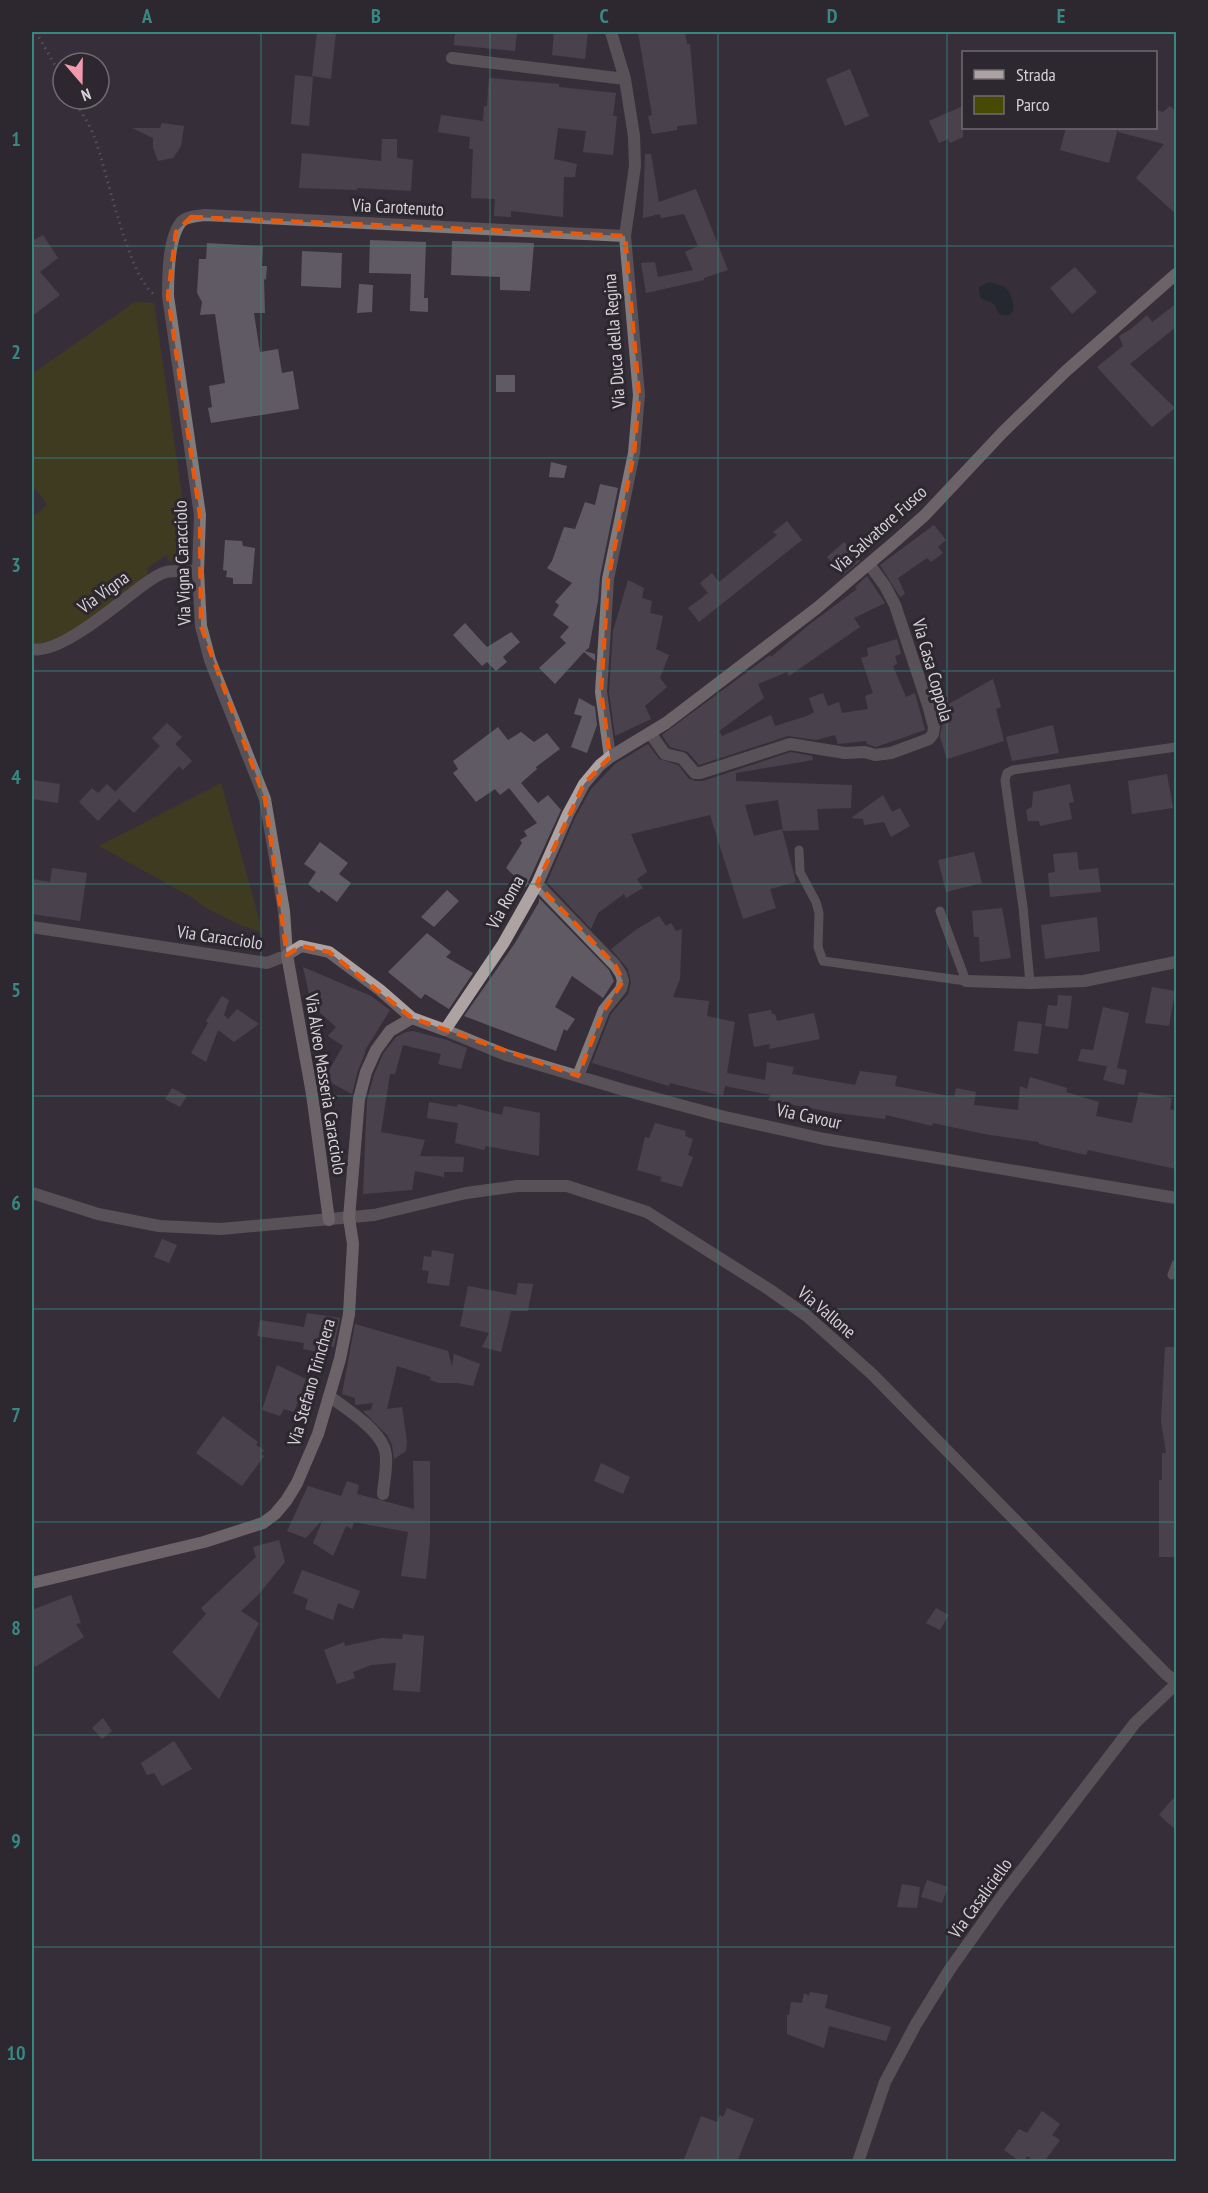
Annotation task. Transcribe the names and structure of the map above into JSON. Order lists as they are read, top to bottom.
{
  "streets": {
    "street": [
      "Via Carotenuto",
      "Via Duca della Regina",
      "Via Salvatore Fusco",
      "Via Vigna Caracciolo",
      "Via Vigna",
      "Via Casa Coppola",
      "Via Roma",
      "Via Caracciolo",
      "Via Alveo Masseria Caracciolo",
      "Via Cavour",
      "Via Vallone",
      "Via Stefano Trinchera",
      "Via Casaliciello"
    ]
  },
  "crossings": [
    ["Via Carotenuto", "Via Duca della Regina"],
    ["Via Carotenuto", "Via Vigna Caracciolo"],
    ["Via Duca della Regina", "Via Salvatore Fusco"],
    ["Via Salvatore Fusco", "Via Casa Coppola"],
    ["Via Salvatore Fusco", "Via Roma"],
    ["Via Vigna Caracciolo", "Via Vigna"],
    ["Via Vigna Caracciolo", "Via Caracciolo"],
    ["Via Vigna Caracciolo", "Via Alveo Masseria Caracciolo"],
    ["Via Roma", "Via Cavour"],
    ["Via Caracciolo", "Via Alveo Masseria Caracciolo"],
    ["Via Caracciolo", "Via Stefano Trinchera"],
    ["Via Alveo Masseria Caracciolo", "Via Vallone"],
    ["Via Vallone", "Via Stefano Trinchera"],
    ["Via Vallone", "Via Casaliciello"]
  ],
  "legend": ["Strada", "Parco"],
  "north": "bottom",
  "grid": {
    "columns": [
      "A",
      "B",
      "C",
      "D",
      "E"
    ],
    "rows": [
      "1",
      "2",
      "3",
      "4",
      "5",
      "6",
      "7",
      "8",
      "9",
      "10"
    ]
  }
}
